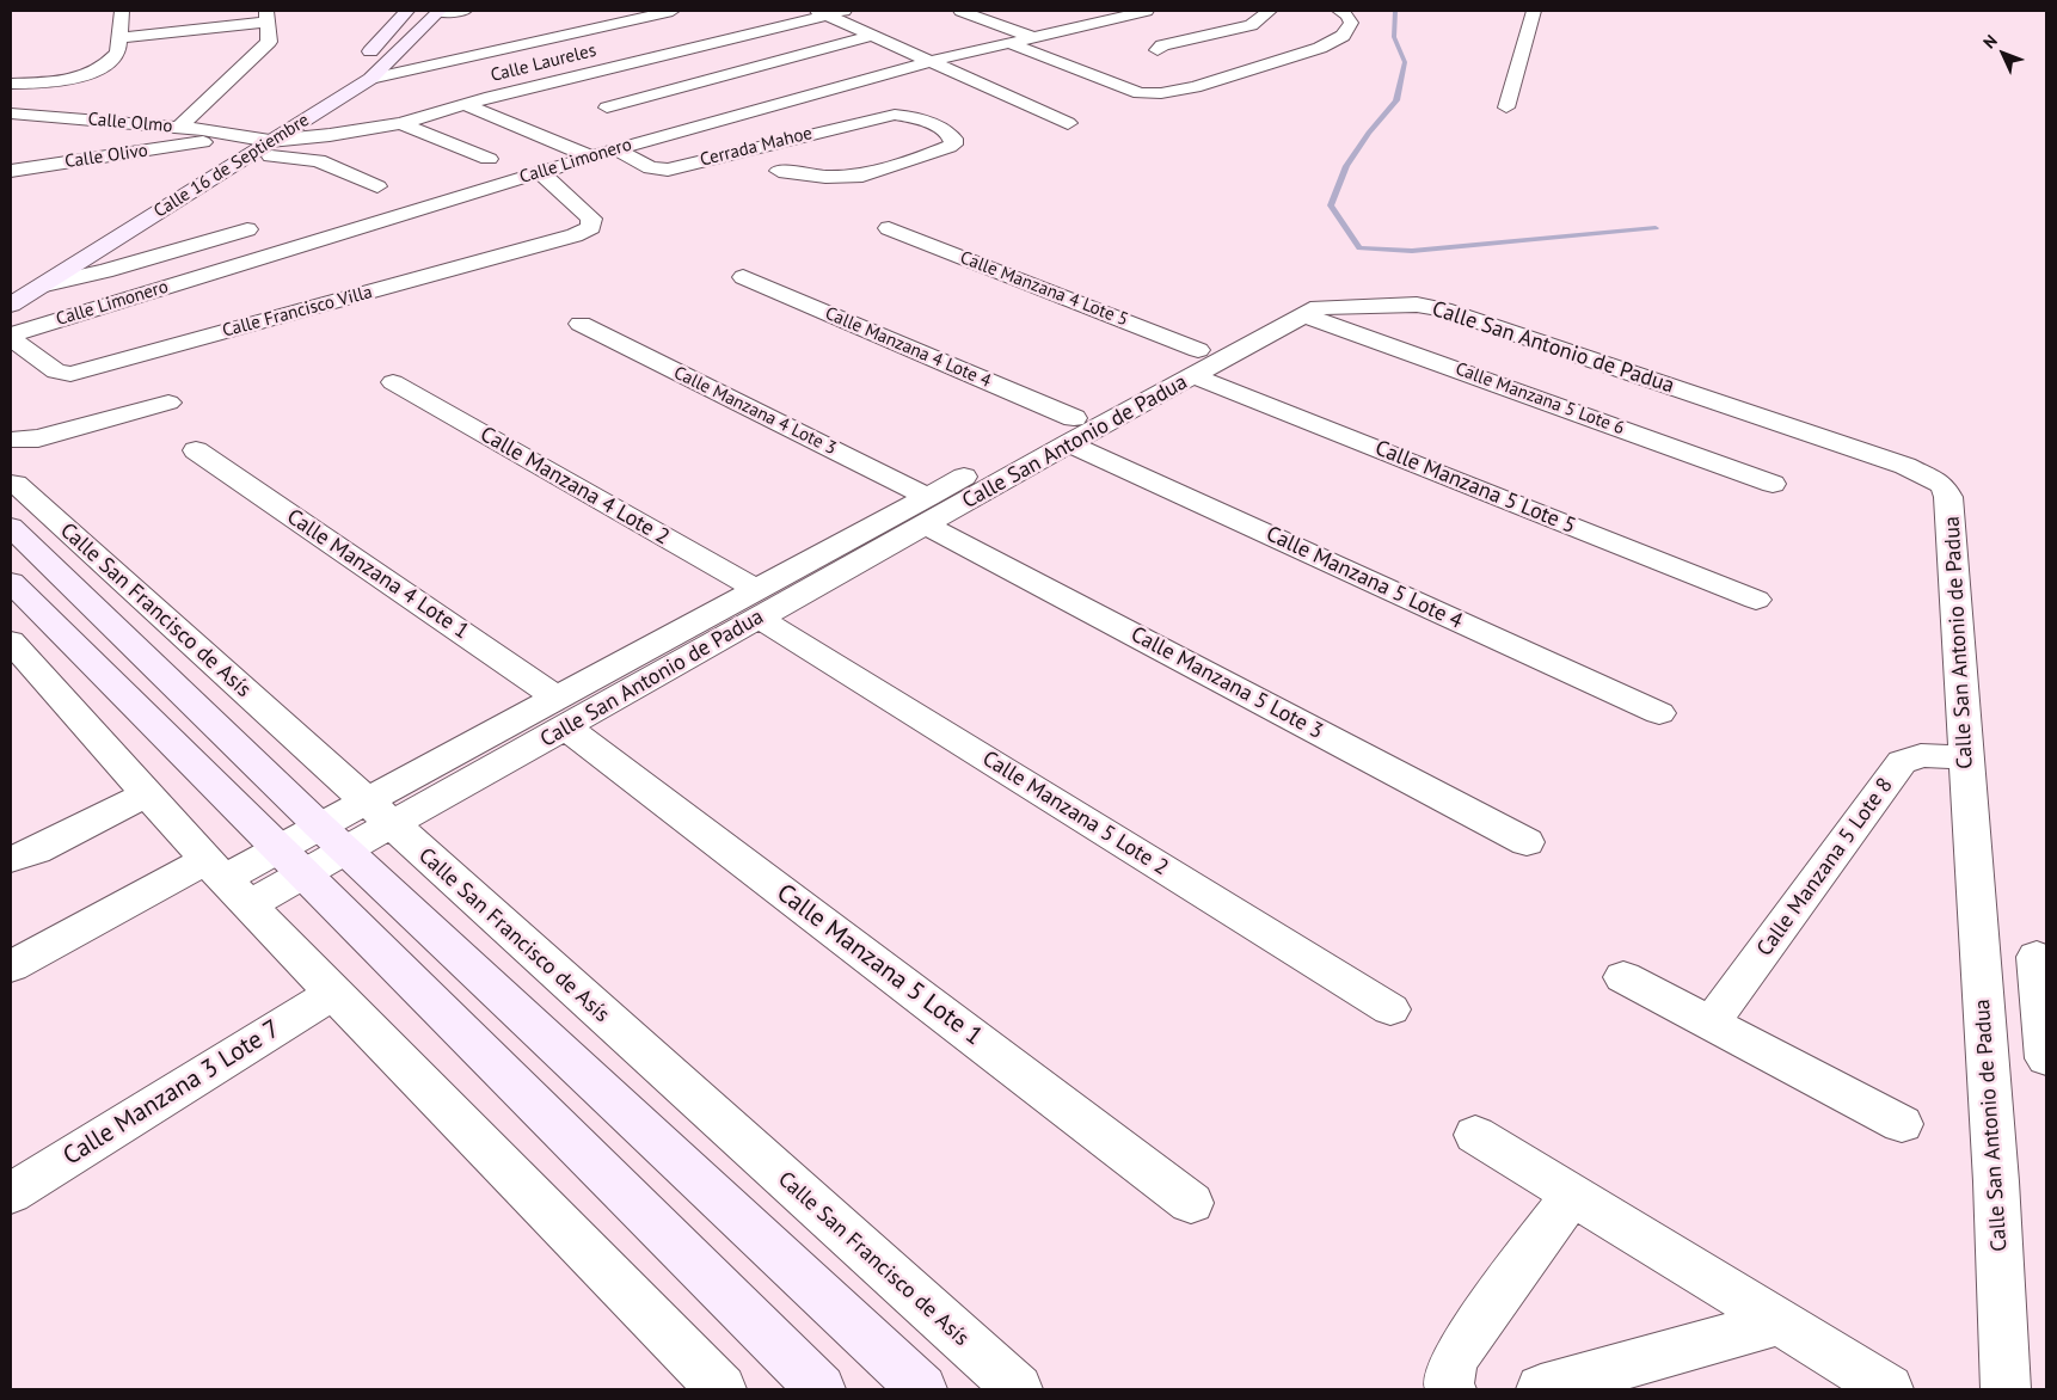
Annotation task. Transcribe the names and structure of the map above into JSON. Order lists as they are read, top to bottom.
{
  "streets": {
    "main road": ["Calle 16 de Septiembre", "Calle San Francisco de Asís"],
    "street": [
      "Calle Laureles",
      "Calle Olmo",
      "Cerrada Mahoe",
      "Calle Olivo",
      "Calle Limonero",
      "Calle Manzana 4 Lote 5",
      "Calle Francisco Villa",
      "Calle Manzana 4 Lote 4",
      "Calle San Antonio de Padua",
      "Calle Manzana 5 Lote 6",
      "Calle Manzana 4 Lote 3",
      "Calle Manzana 4 Lote 2",
      "Calle Manzana 5 Lote 5",
      "Calle Manzana 4 Lote 1",
      "Calle Manzana 5 Lote 4",
      "Calle Manzana 5 Lote 3",
      "Calle Manzana 5 Lote 2",
      "Calle Manzana 5 Lote 8",
      "Calle Manzana 5 Lote 1",
      "Calle Manzana 3 Lote 7"
    ]
  },
  "crossings": [
    ["Calle Laureles", "Calle 16 de Septiembre"],
    ["Calle Olmo", "Calle Olivo"],
    ["Calle Olmo", "Calle 16 de Septiembre"],
    ["Cerrada Mahoe", "Calle Limonero"],
    ["Calle Olivo", "Calle 16 de Septiembre"],
    ["Calle Limonero", "Calle Francisco Villa"],
    ["Calle Manzana 4 Lote 5", "Calle San Antonio de Padua"],
    ["Calle Manzana 4 Lote 5", "Calle Manzana 5 Lote 5"],
    ["Calle Manzana 4 Lote 4", "Calle San Antonio de Padua"],
    ["Calle Manzana 4 Lote 4", "Calle Manzana 5 Lote 4"],
    ["Calle San Antonio de Padua", "Calle Manzana 5 Lote 6"],
    ["Calle San Antonio de Padua", "Calle Manzana 4 Lote 3"],
    ["Calle San Antonio de Padua", "Calle Manzana 4 Lote 2"],
    ["Calle San Antonio de Padua", "Calle Manzana 5 Lote 5"],
    ["Calle San Antonio de Padua", "Calle Manzana 4 Lote 1"],
    ["Calle San Antonio de Padua", "Calle Manzana 5 Lote 4"],
    ["Calle San Antonio de Padua", "Calle San Francisco de Asís"],
    ["Calle San Antonio de Padua", "Calle Manzana 5 Lote 3"],
    ["Calle San Antonio de Padua", "Calle Manzana 5 Lote 2"],
    ["Calle San Antonio de Padua", "Calle Manzana 5 Lote 8"],
    ["Calle San Antonio de Padua", "Calle Manzana 5 Lote 1"],
    ["Calle Manzana 4 Lote 3", "Calle Manzana 5 Lote 3"],
    ["Calle Manzana 4 Lote 2", "Calle Manzana 5 Lote 2"],
    ["Calle Manzana 4 Lote 1", "Calle Manzana 5 Lote 1"]
  ],
  "north": "top left"
}
